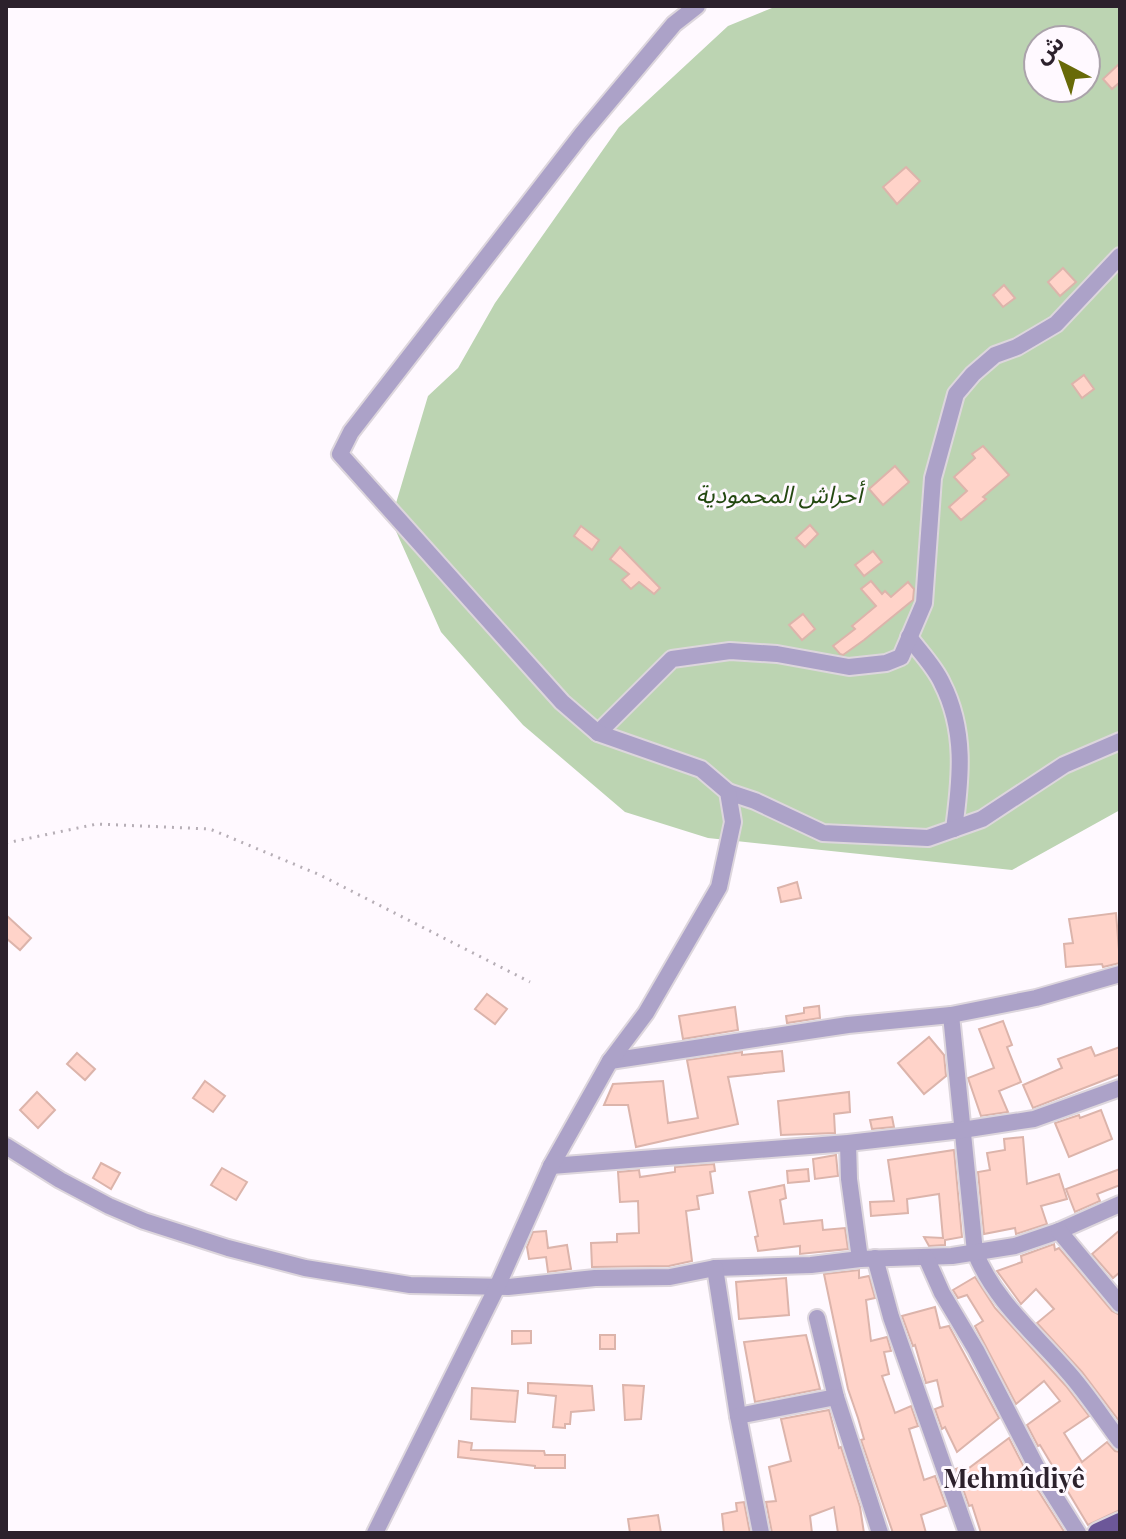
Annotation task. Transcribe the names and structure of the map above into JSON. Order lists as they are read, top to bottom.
{
  "districts": ["Mehmûdiyê"],
  "parks": ["أحراش المحمودية"],
  "north": "top left"
}
